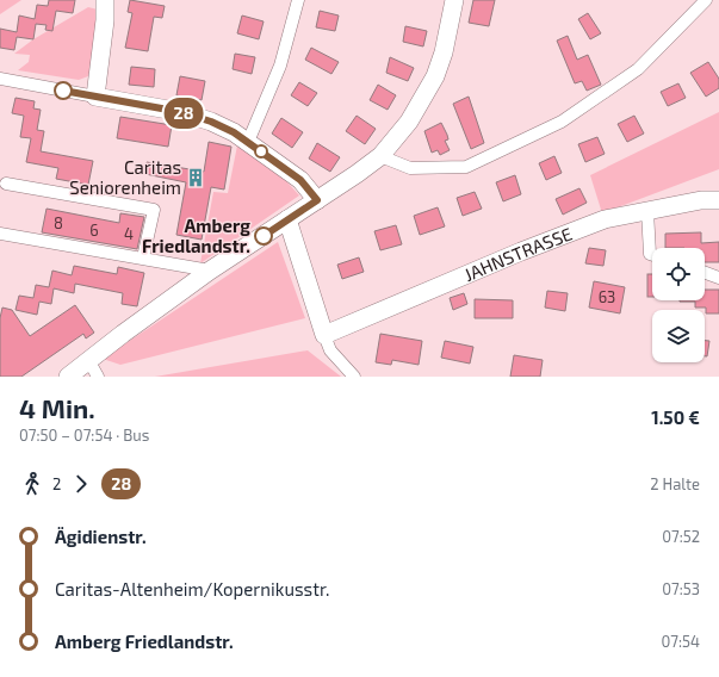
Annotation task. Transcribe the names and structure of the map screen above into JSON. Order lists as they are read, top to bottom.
{
  "streets": {
    "street": ["JAHNSTRASSE"]
  },
  "places": {
    "building": ["Caritas Seniorenheim"],
    "other": ["Amberg Friedlandstr."]
  },
  "lines": ["bus line 28"],
  "house_numbers": [
    "8",
    "6",
    "4",
    "63"
  ],
  "page": {
    "on_map": "28",
    "heading": ["4 Min.", "07:50 – 07:54 · Bus", "1.50 €"],
    "legs": ["2", "28", "2 Halte"],
    "list": [
      {
        "name": "Ägidienstr.",
        "value": "07:52"
      },
      {
        "name": "Caritas-Altenheim/Kopernikusstr.",
        "value": "07:53"
      },
      {
        "name": "Amberg Friedlandstr.",
        "value": "07:54"
      }
    ]
  }
}
